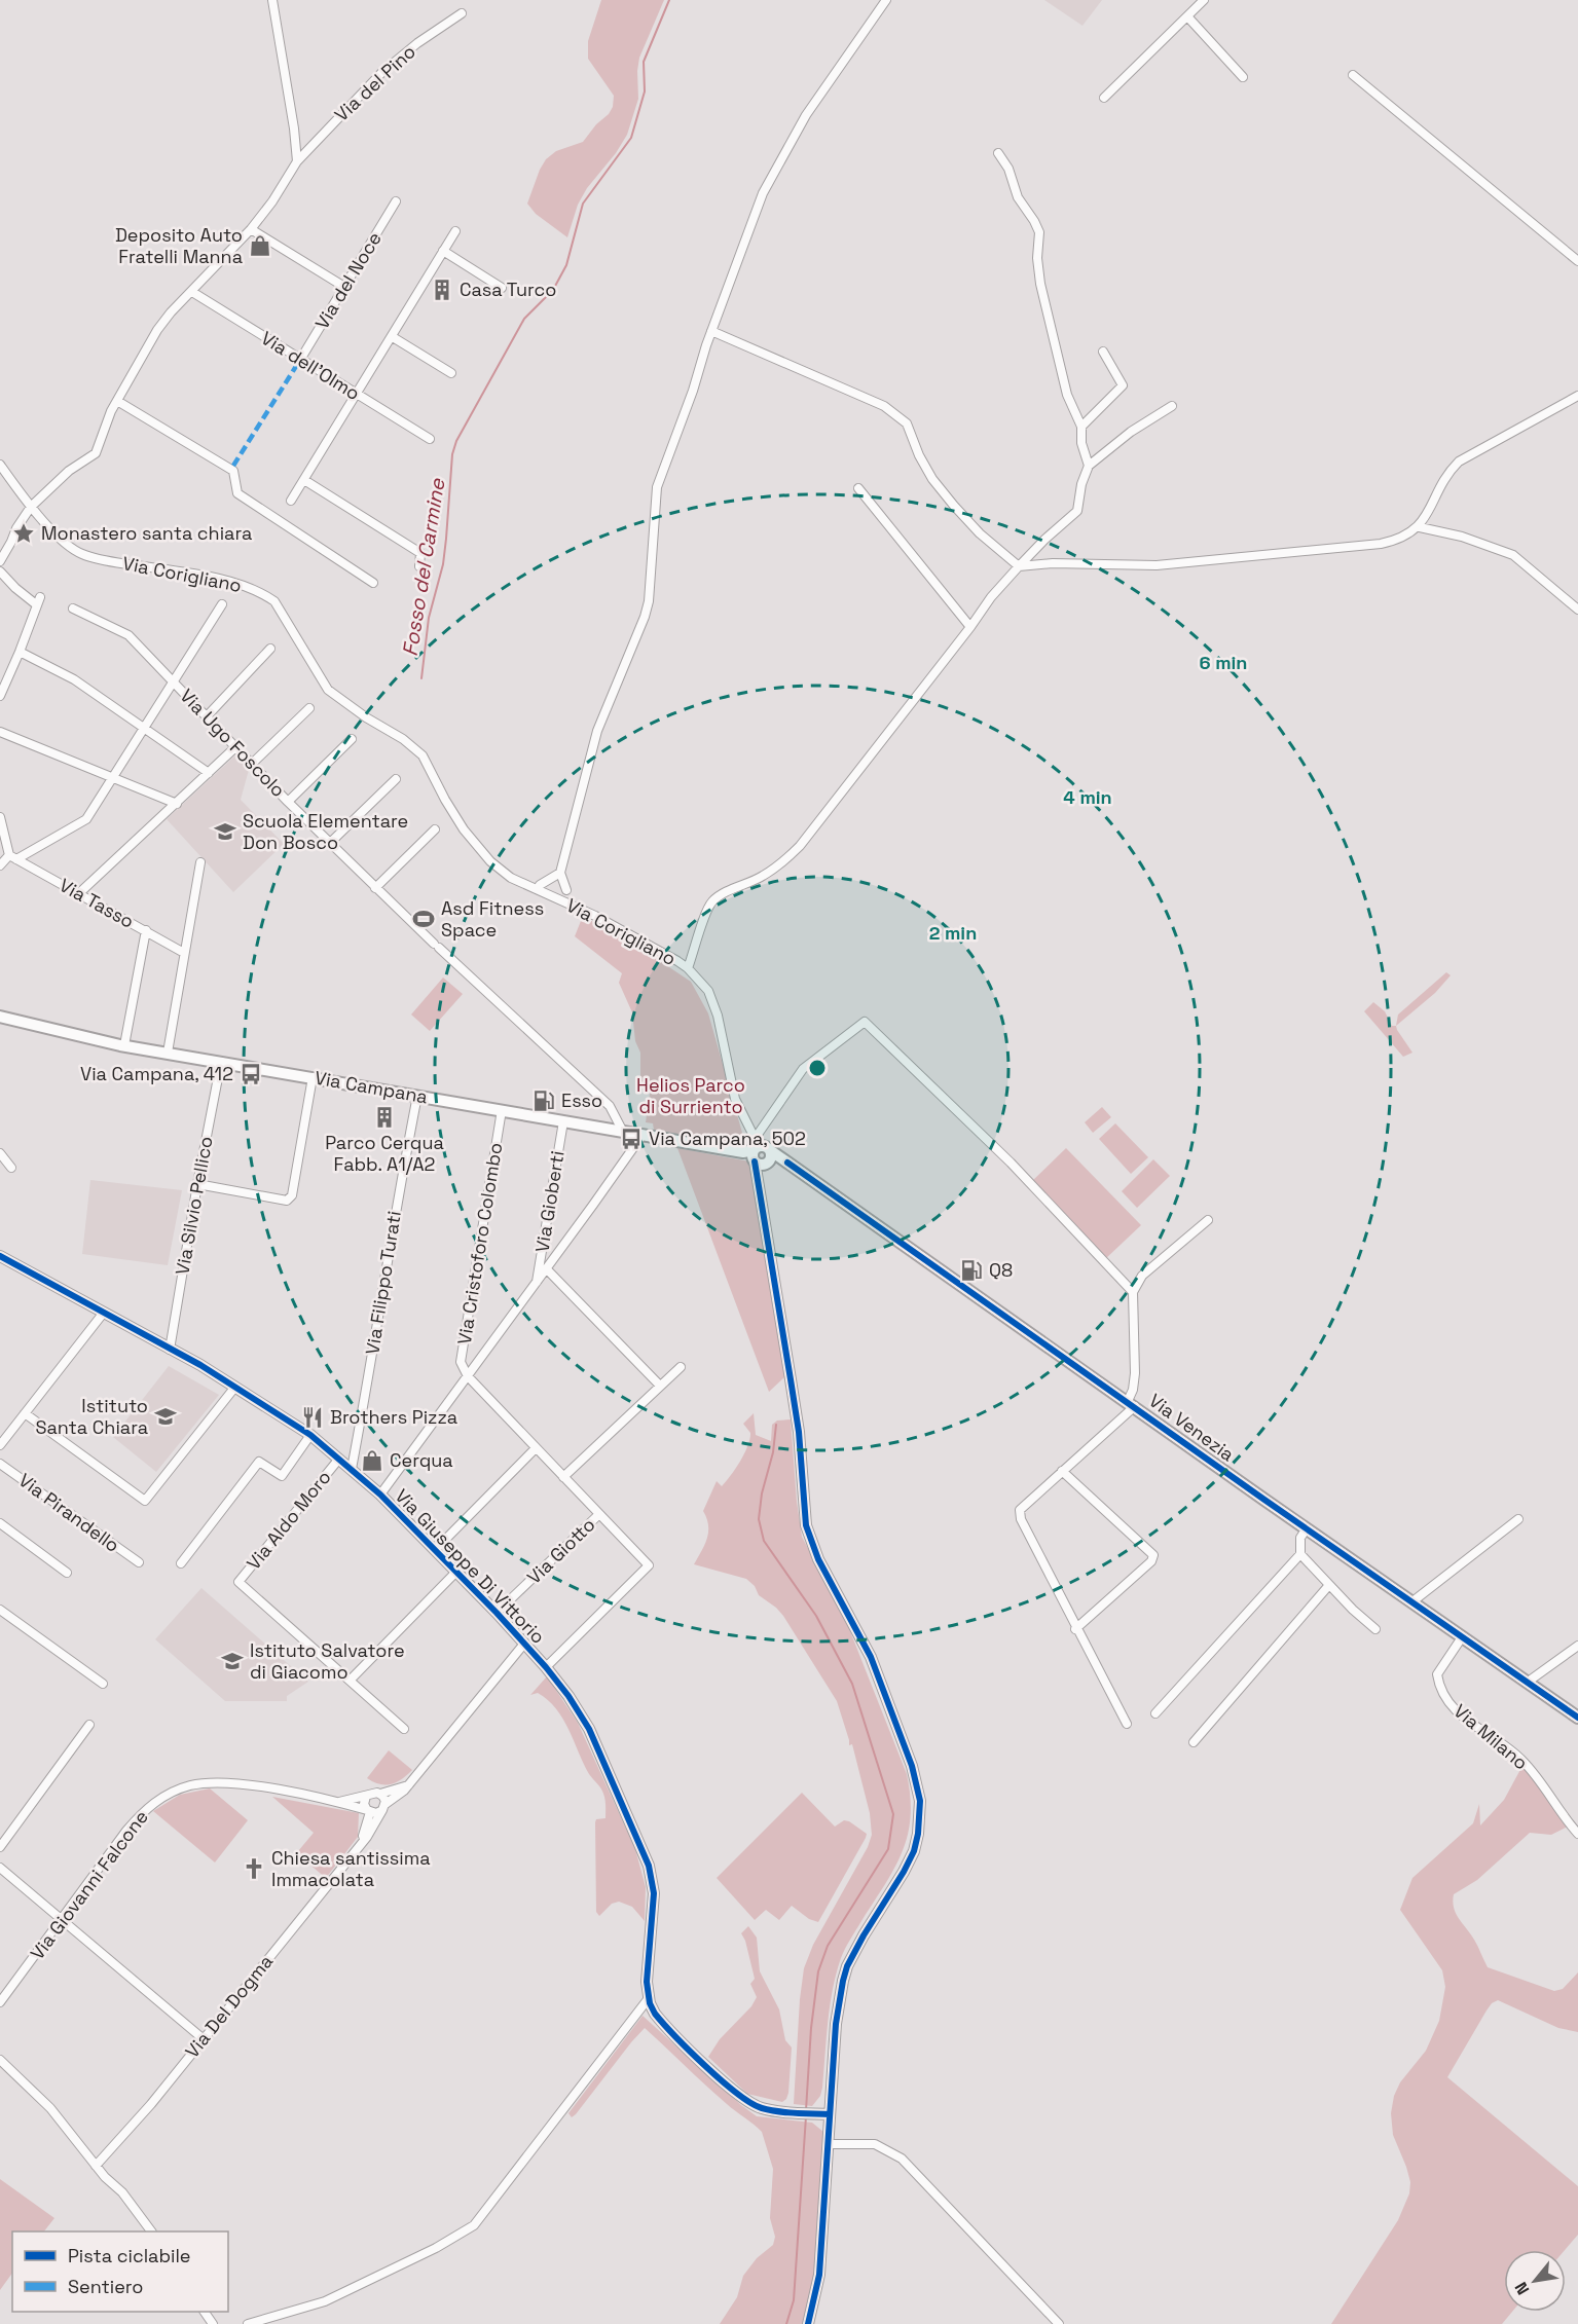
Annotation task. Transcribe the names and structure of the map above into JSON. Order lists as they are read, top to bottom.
{
  "streets": {
    "main road": ["Via Campana", "Via Venezia"],
    "street": [
      "Via del Pino",
      "Via del Noce",
      "Via dell'Olmo",
      "Via Corigliano",
      "Via Ugo Foscolo",
      "Via Tasso",
      "Via Gioberti",
      "Via Silvio Pellico",
      "Via Cristoforo Colombo",
      "Via Filippo Turati",
      "Via Pirandello",
      "Via Aldo Moro",
      "Via Giotto",
      "Via Giuseppe Di Vittorio",
      "Via Milano",
      "Via Giovanni Falcone",
      "Via Del Dogma"
    ]
  },
  "crossings": [
    ["Via del Pino", "Via dell'Olmo"],
    ["Via del Pino", "Via Corigliano"],
    ["Via del Noce", "Via dell'Olmo"],
    ["Via Corigliano", "Via Campana"],
    ["Via Ugo Foscolo", "Via Campana"],
    ["Via Campana", "Via Gioberti"],
    ["Via Campana", "Via Silvio Pellico"],
    ["Via Campana", "Via Cristoforo Colombo"],
    ["Via Campana", "Via Filippo Turati"],
    ["Via Campana", "Via Venezia"],
    ["Via Silvio Pellico", "Via Giuseppe Di Vittorio"],
    ["Via Filippo Turati", "Via Giuseppe Di Vittorio"],
    ["Via Venezia", "Via Milano"],
    ["Via Aldo Moro", "Via Giuseppe Di Vittorio"],
    ["Via Giotto", "Via Giuseppe Di Vittorio"],
    ["Via Giovanni Falcone", "Via Del Dogma"]
  ],
  "water": ["Fosso del Carmine"],
  "parks": ["Helios Parco di Surriento"],
  "places": {
    "shop": ["Deposito Auto Fratelli Manna", "Cerqua"],
    "building": ["Casa Turco", "Parco Cerqua Fabb. A1/A2"],
    "place": ["Monastero santa chiara"],
    "school or university": ["Scuola Elementare Don Bosco", "Istituto Santa Chiara", "Istituto Salvatore di Giacomo"],
    "sports": ["Asd Fitness Space"],
    "bus stop": ["Via Campana, 412", "Via Campana, 502"],
    "fuel station": ["Esso", "Q8"],
    "restaurant": ["Brothers Pizza"],
    "church": ["Chiesa santissima Immacolata"]
  },
  "legend": ["Pista ciclabile", "Sentiero"],
  "north": "bottom left",
  "rings": ["6 min", "4 min", "2 min"]
}
